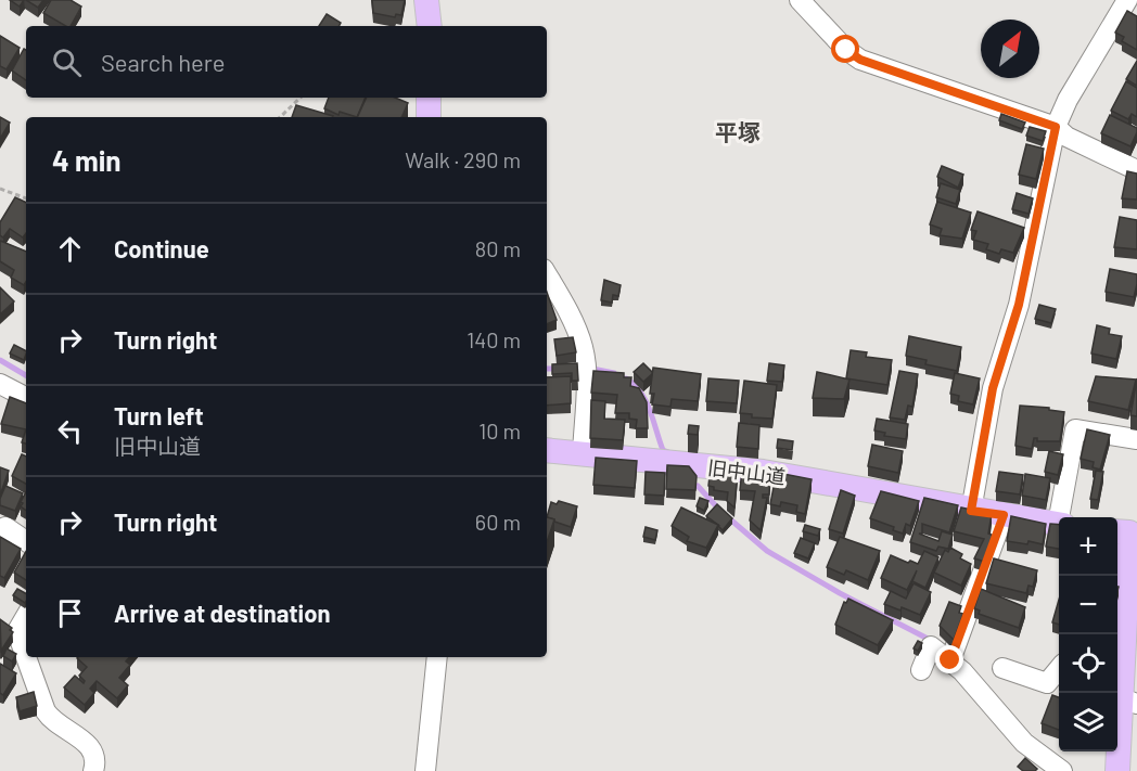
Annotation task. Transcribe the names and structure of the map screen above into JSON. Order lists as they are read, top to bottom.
{
  "streets": {
    "main road": ["旧中山道"]
  },
  "districts": ["平塚"],
  "north": "top right",
  "page": {
    "search": "Search here",
    "heading": ["4 min", "Walk · 290 m"],
    "list": [
      ["Continue", "80 m"],
      ["Turn right", "140 m"],
      ["Turn left", "旧中山道", "10 m"],
      ["Turn right", "60 m"],
      "Arrive at destination"
    ],
    "map_buttons": ["+", "−"]
  }
}
